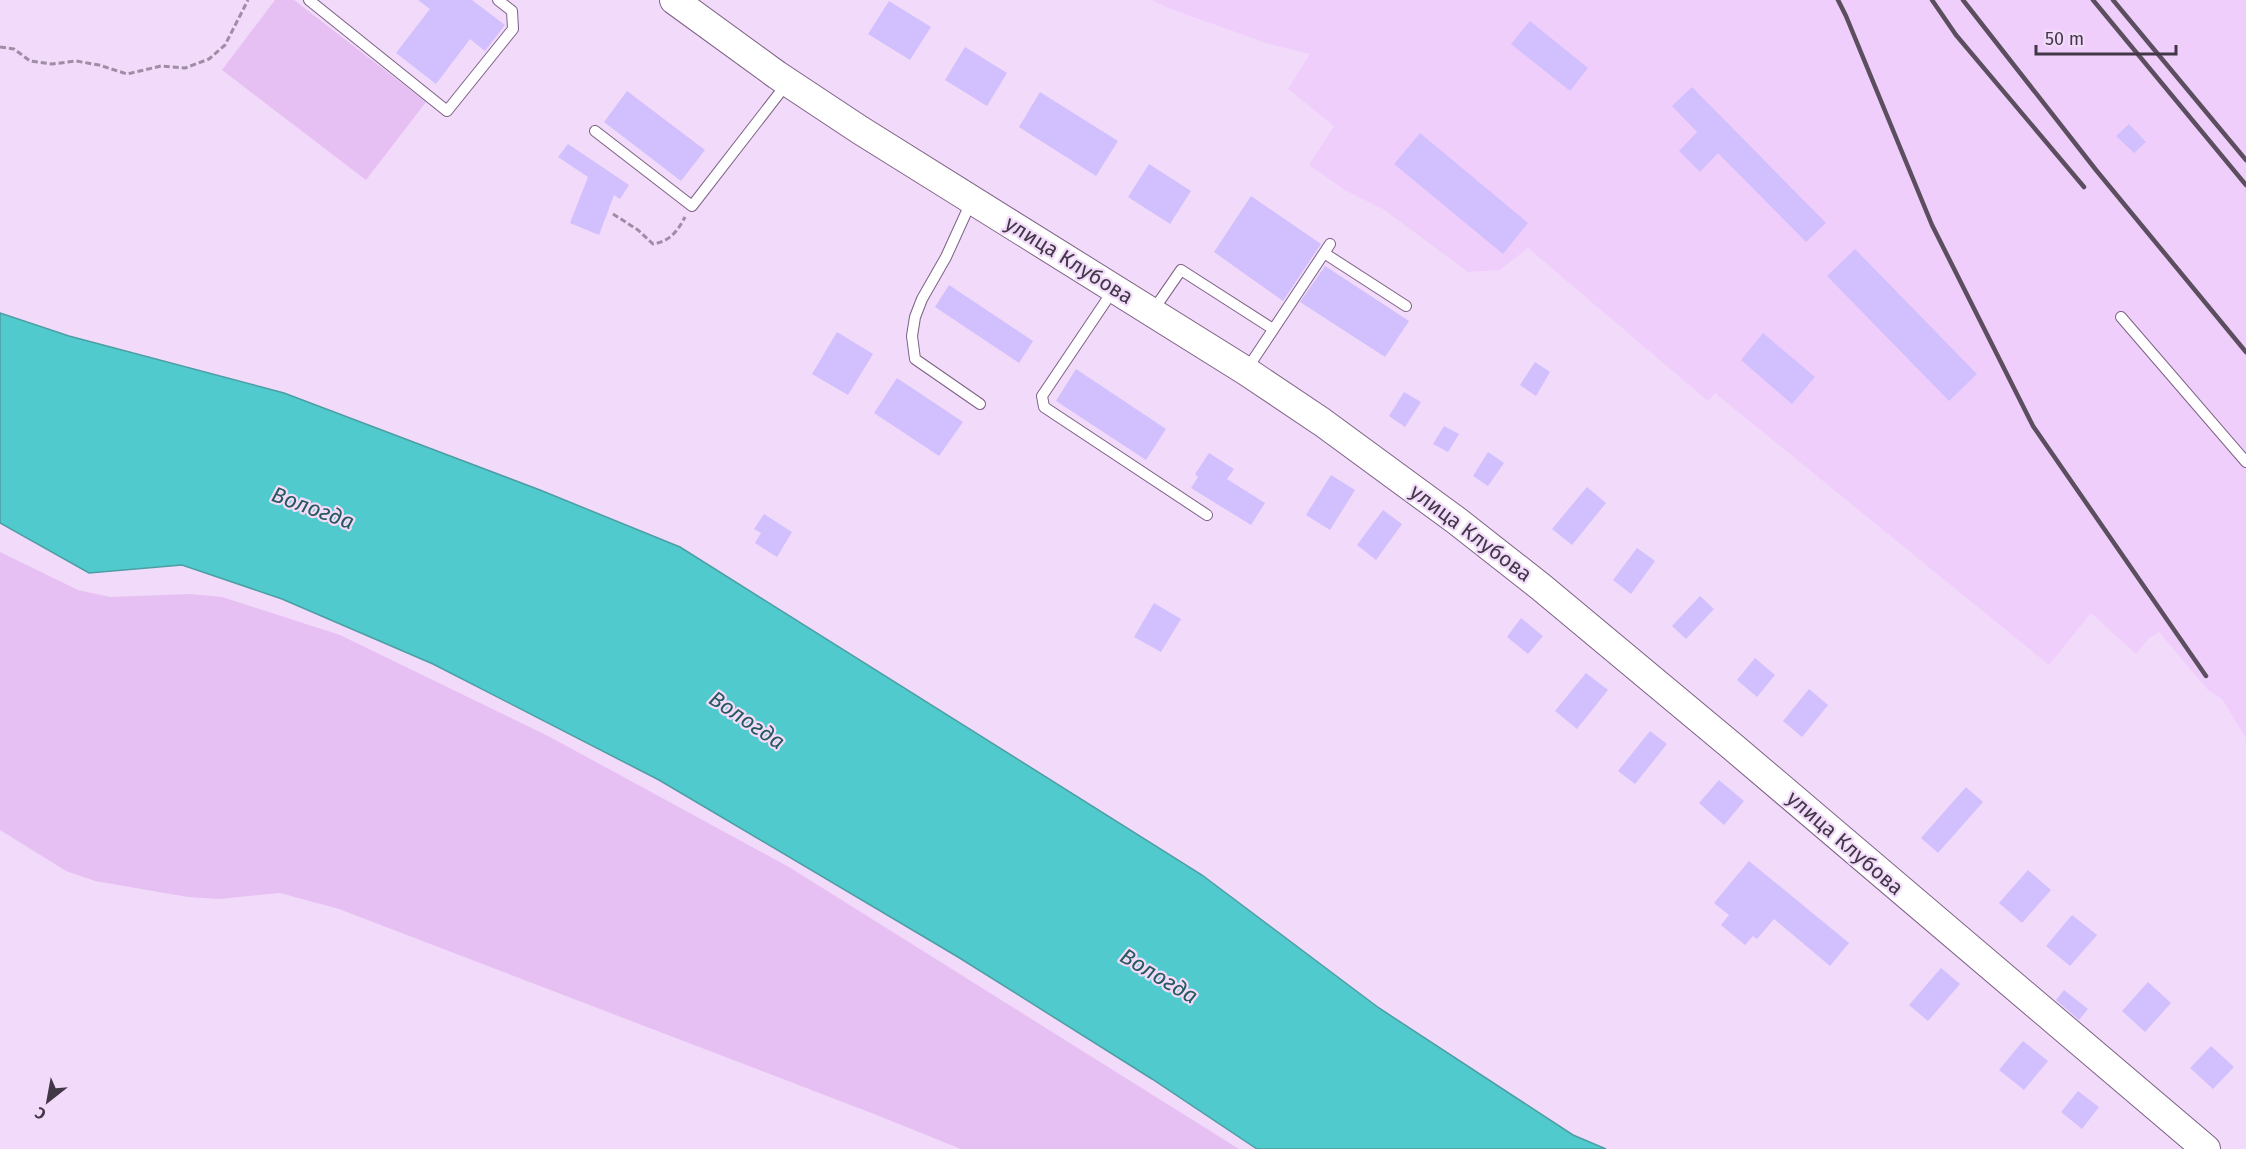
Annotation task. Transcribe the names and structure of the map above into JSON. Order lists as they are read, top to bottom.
{
  "streets": {
    "main road": ["улица Клубова"]
  },
  "water": ["Вологда"],
  "scale_bar": "50 m",
  "north": "bottom left"
}
